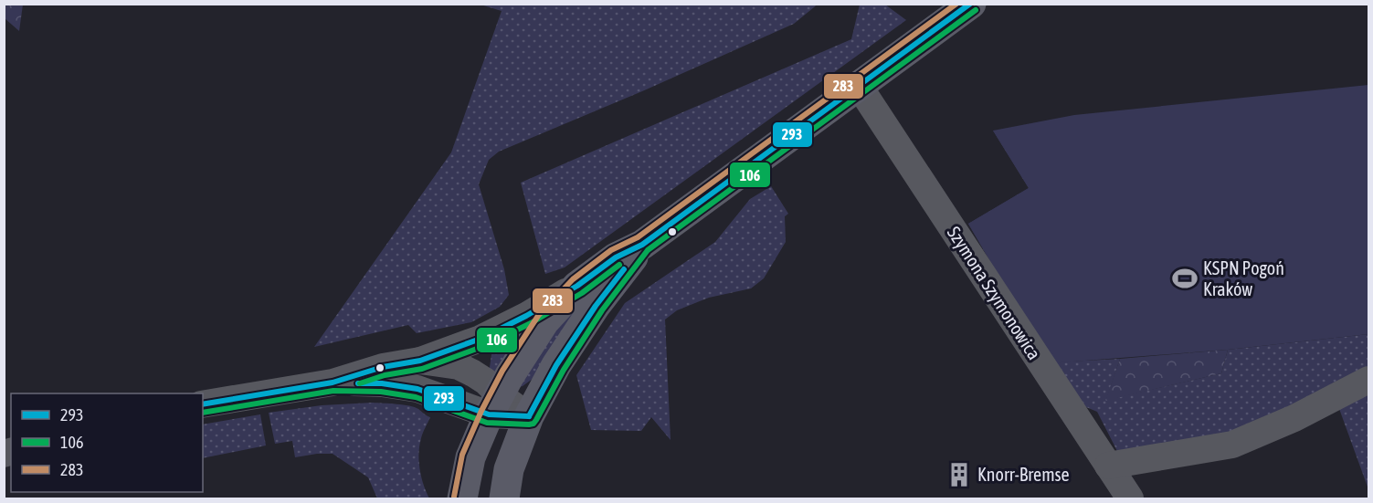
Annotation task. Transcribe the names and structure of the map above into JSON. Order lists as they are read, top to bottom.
{
  "streets": {
    "street": ["Szymona Szymonowica"]
  },
  "places": {
    "sports": ["KSPN Pogoń Kraków"],
    "building": ["Knorr-Bremse"]
  },
  "lines": ["transit line 293", "transit line 283", "transit line 106"],
  "legend": ["293", "106", "283"]
}
